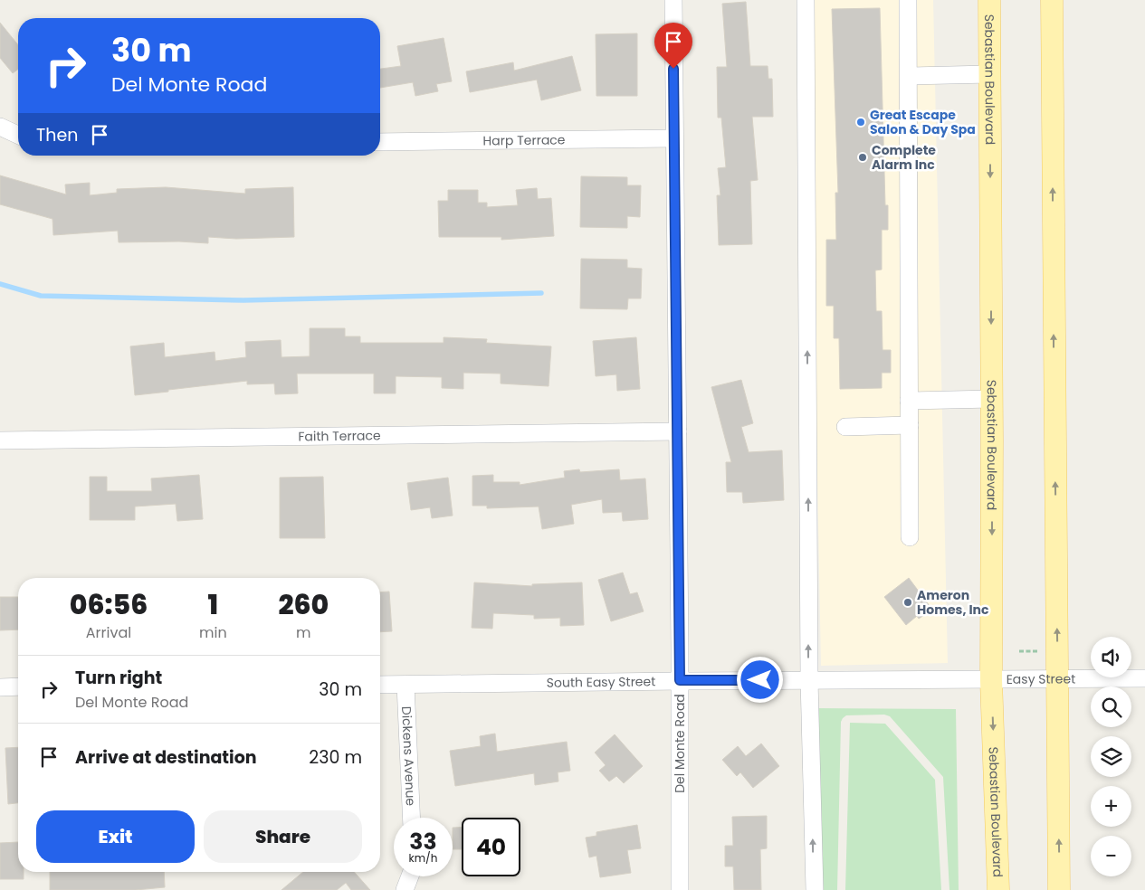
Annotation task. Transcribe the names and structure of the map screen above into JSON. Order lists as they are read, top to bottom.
{
  "streets": {
    "main road": ["Sebastian Boulevard"],
    "street": [
      "Harp Terrace",
      "Faith Terrace",
      "Easy Street",
      "South Easy Street",
      "Del Monte Road",
      "Dickens Avenue"
    ]
  },
  "crossings": [
    ["Sebastian Boulevard", "Easy Street"],
    ["Sebastian Boulevard", "South Easy Street"],
    ["Harp Terrace", "Del Monte Road"],
    ["Faith Terrace", "Del Monte Road"],
    ["Easy Street", "South Easy Street"],
    ["South Easy Street", "Del Monte Road"],
    ["South Easy Street", "Dickens Avenue"]
  ],
  "places": ["Great Escape Salon & Day Spa", "Complete Alarm Inc", "Ameron Homes, Inc"],
  "page": {
    "turn": ["30 m", "Del Monte Road"],
    "then": "Then",
    "eta": [
      "06:56",
      "Arrival",
      "1",
      "min",
      "260",
      "m"
    ],
    "map_buttons": ["+", "−"],
    "list": [
      {
        "name": "Turn right",
        "note": "Del Monte Road",
        "value": "30 m"
      },
      {
        "name": "Arrive at destination",
        "value": "230 m"
      }
    ],
    "buttons": ["Exit", "Share"],
    "speed": "33 km/h",
    "limit": "40"
  }
}
